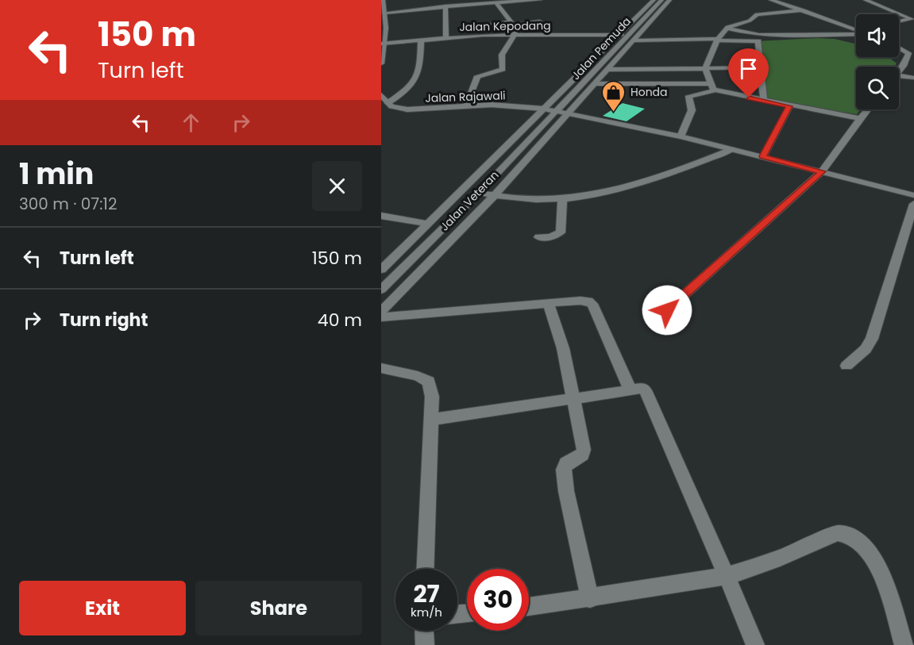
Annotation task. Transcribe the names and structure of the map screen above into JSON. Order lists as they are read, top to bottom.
{
  "streets": {
    "street": [
      "Jalan Kepodang",
      "Jalan Pemuda",
      "Jalan Rajawali",
      "Jalan Veteran"
    ]
  },
  "crossings": [
    ["Jalan Kepodang", "Jalan Pemuda"],
    ["Jalan Pemuda", "Jalan Rajawali"],
    ["Jalan Pemuda", "Jalan Veteran"],
    ["Jalan Rajawali", "Jalan Veteran"]
  ],
  "places": {
    "shop": ["Honda"]
  },
  "page": {
    "turn": ["150 m", "Turn left"],
    "heading": ["1 min", "300 m · 07:12"],
    "list": [
      {
        "name": "Turn left",
        "value": "150 m"
      },
      {
        "name": "Turn right",
        "value": "40 m"
      }
    ],
    "speed": "27 km/h",
    "limit": "30",
    "buttons": ["Exit", "Share"]
  }
}
